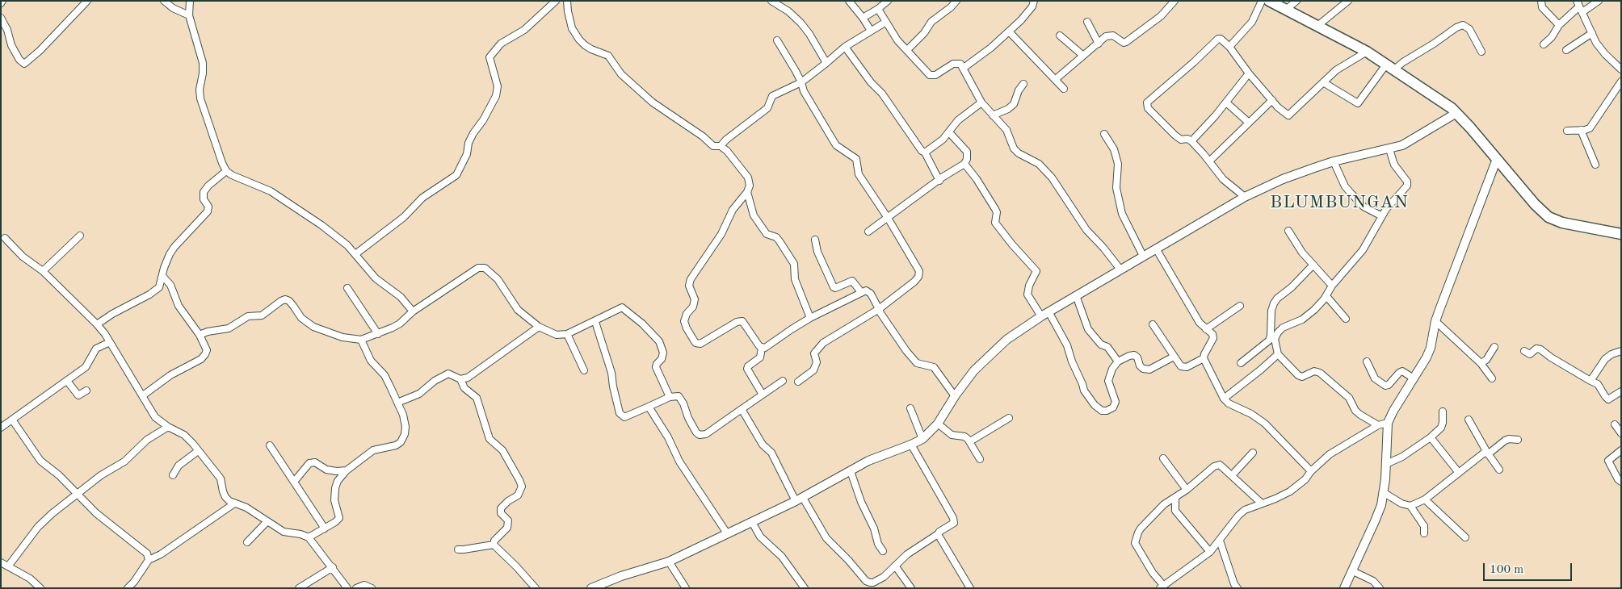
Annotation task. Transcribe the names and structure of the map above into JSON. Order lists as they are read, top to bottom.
{
  "districts": ["BLUMBUNGAN"],
  "scale_bar": "100 m"
}
